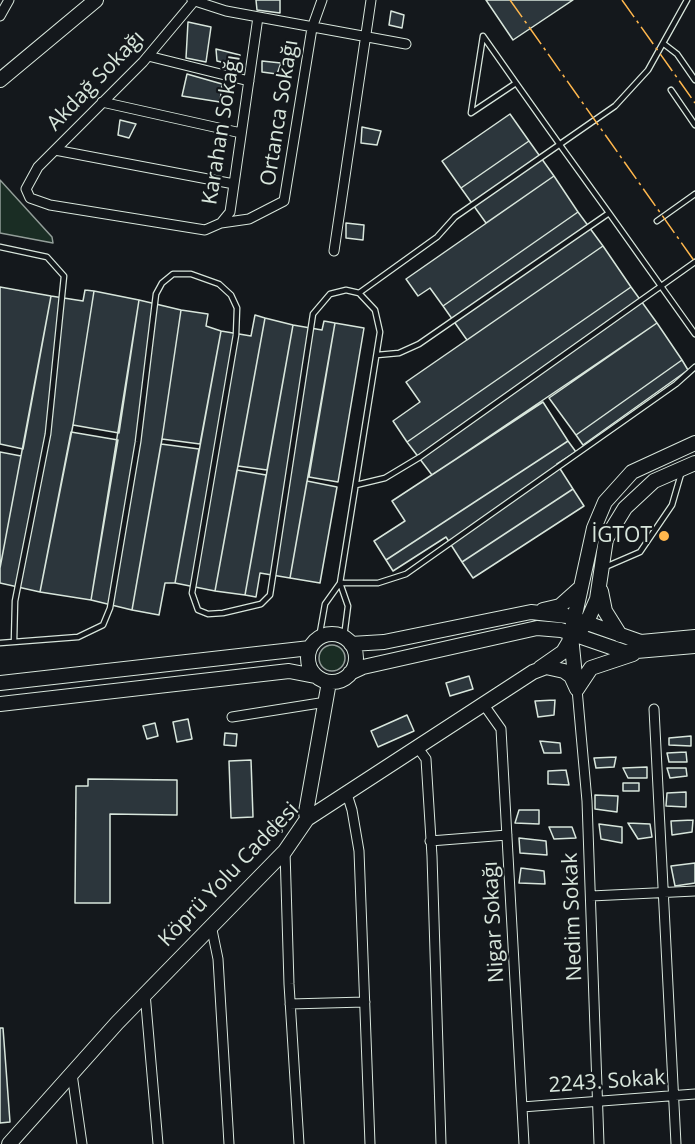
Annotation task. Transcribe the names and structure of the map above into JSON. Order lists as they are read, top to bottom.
{
  "streets": {
    "main road": ["Köprü Yolu Caddesi"],
    "street": [
      "Akdağ Sokağı",
      "Ortanca Sokağı",
      "Karahan Sokağı",
      "Nedim Sokak",
      "Nigar Sokağı",
      "2243. Sokak"
    ]
  },
  "crossings": [
    ["Akdağ Sokağı", "Karahan Sokağı"],
    ["Ortanca Sokağı", "Karahan Sokağı"],
    ["Köprü Yolu Caddesi", "Nedim Sokak"],
    ["Köprü Yolu Caddesi", "Nigar Sokağı"],
    ["Nedim Sokak", "2243. Sokak"],
    ["Nigar Sokağı", "2243. Sokak"]
  ],
  "places": ["İGTOT"]
}
